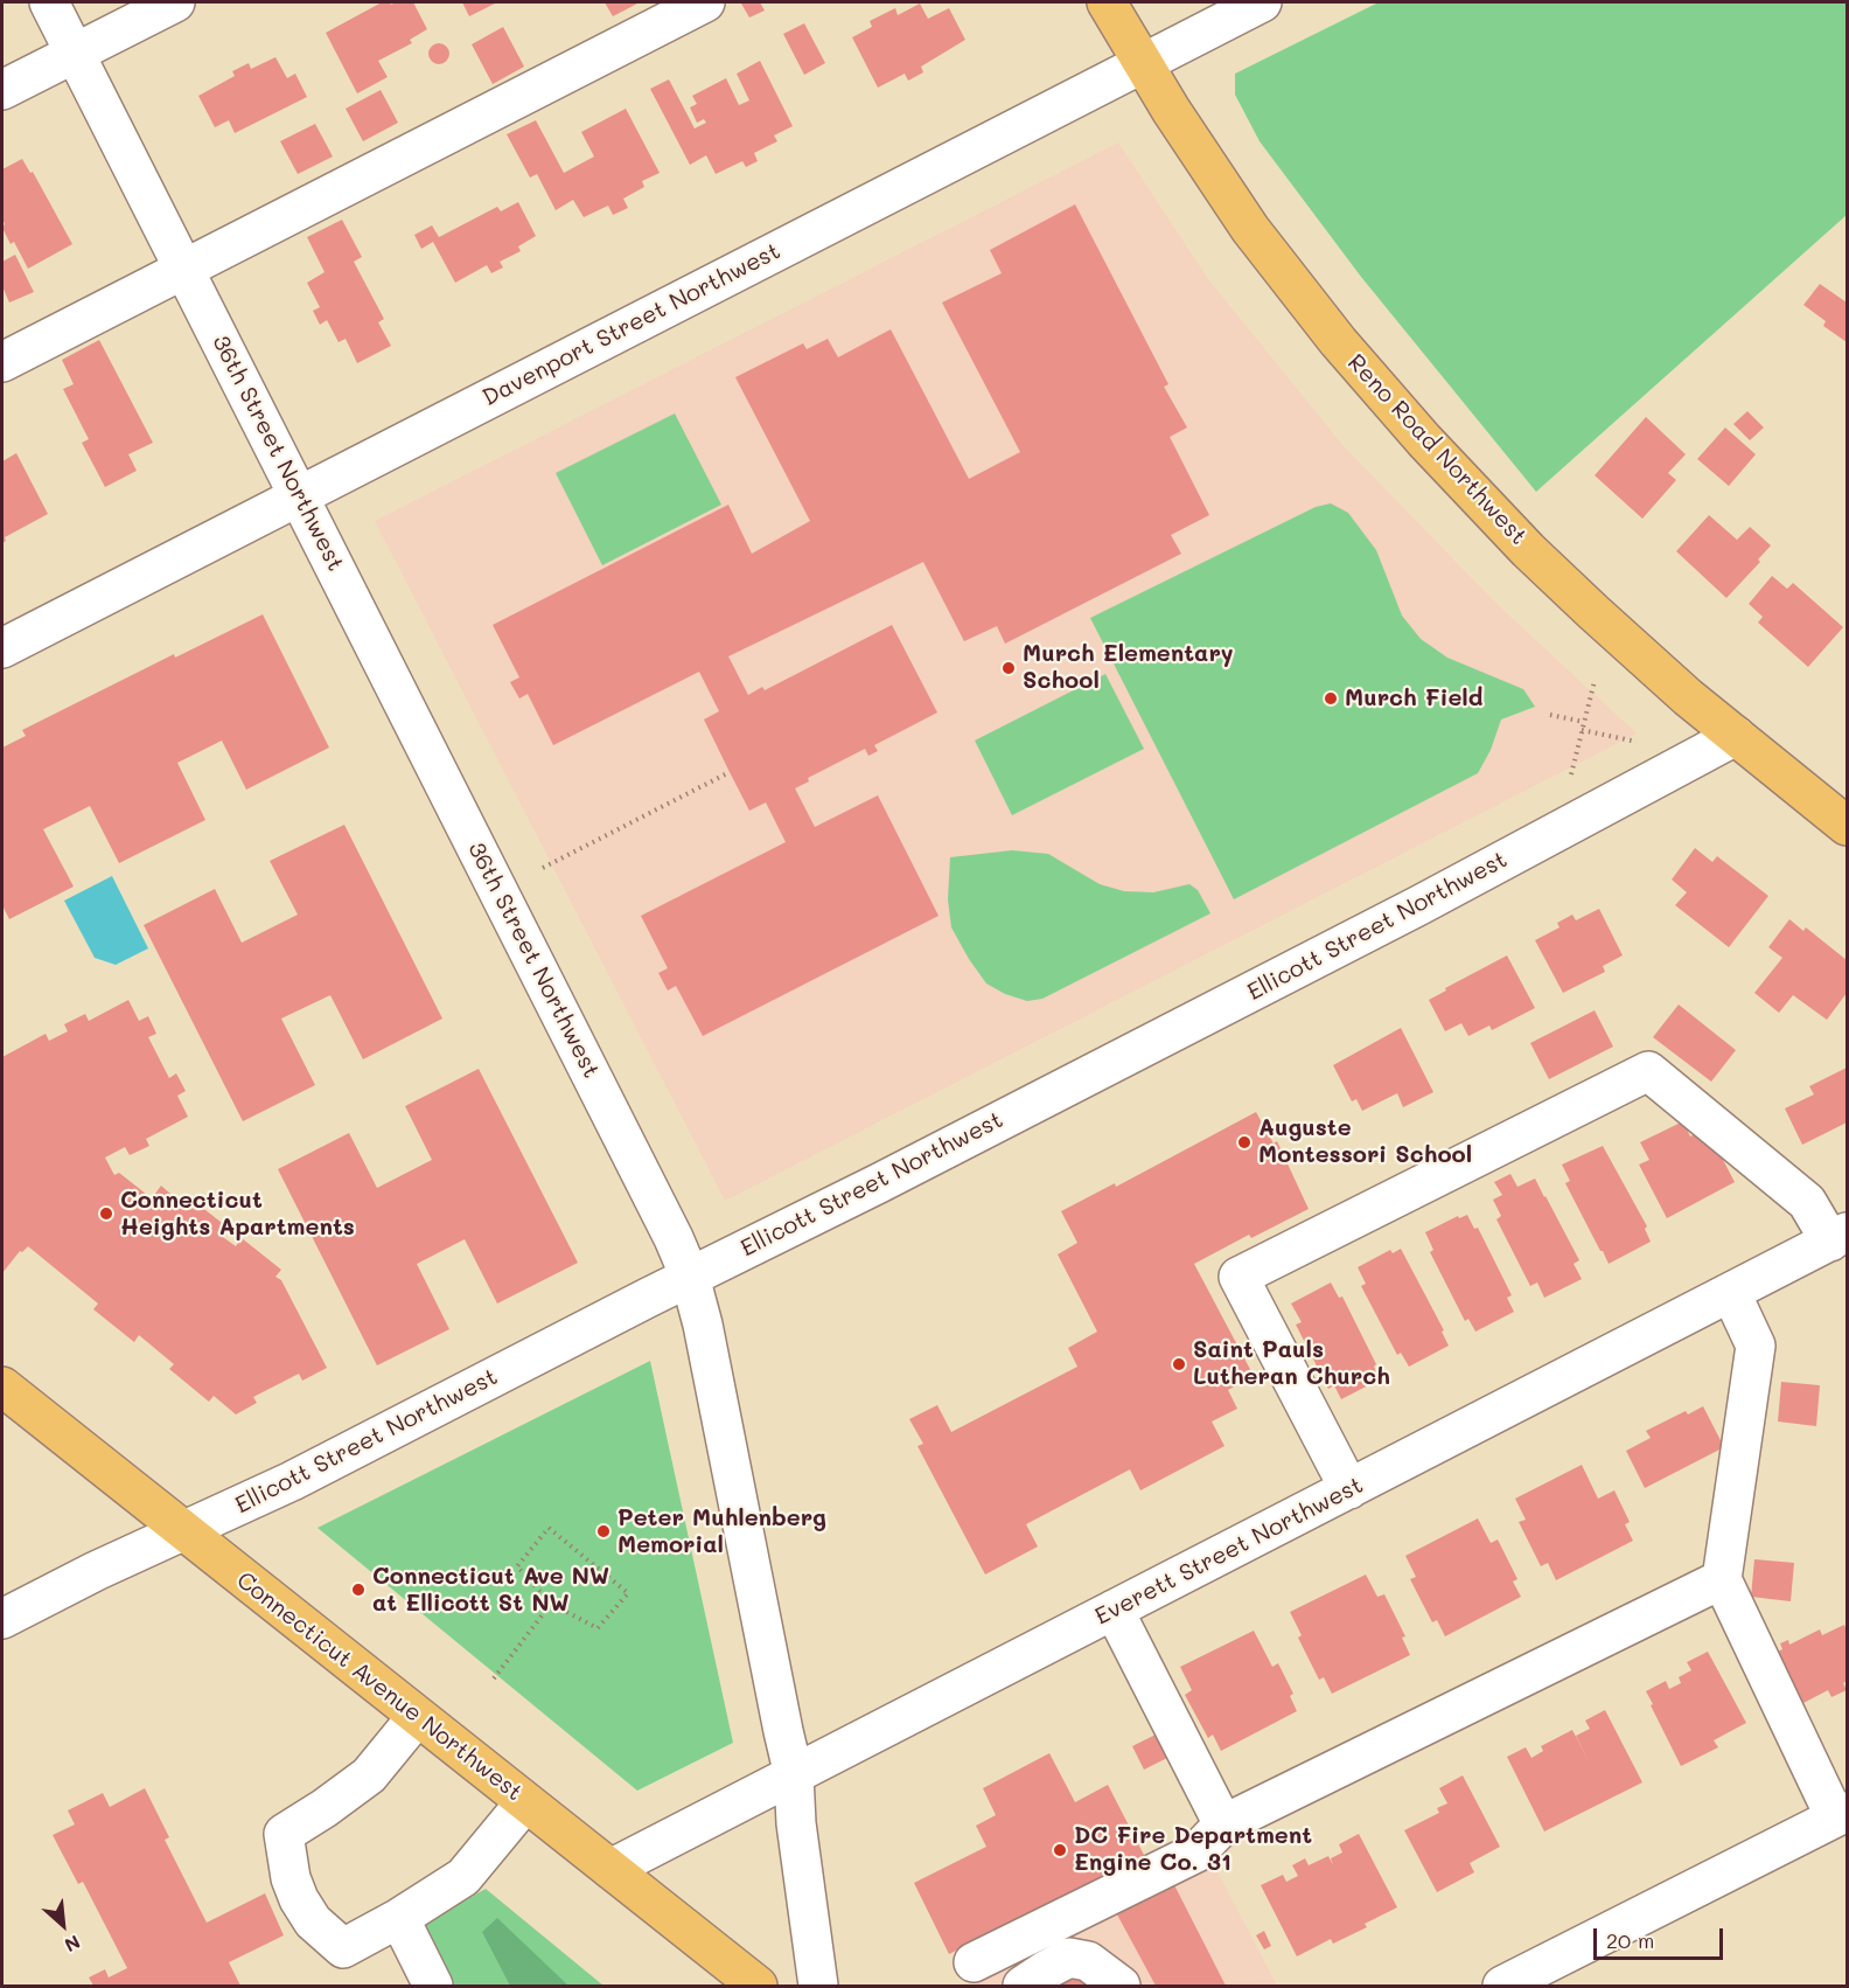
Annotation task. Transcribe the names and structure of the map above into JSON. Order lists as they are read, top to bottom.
{
  "streets": {
    "main road": ["Reno Road Northwest", "Connecticut Avenue Northwest"],
    "street": [
      "Davenport Street Northwest",
      "36th Street Northwest",
      "Ellicott Street Northwest",
      "Everett Street Northwest"
    ]
  },
  "crossings": [
    ["Davenport Street Northwest", "Reno Road Northwest"],
    ["Davenport Street Northwest", "36th Street Northwest"],
    ["Reno Road Northwest", "Ellicott Street Northwest"],
    ["36th Street Northwest", "Ellicott Street Northwest"],
    ["36th Street Northwest", "Everett Street Northwest"],
    ["Ellicott Street Northwest", "Connecticut Avenue Northwest"],
    ["Everett Street Northwest", "Connecticut Avenue Northwest"]
  ],
  "places": [
    "Murch Elementary School",
    "Murch Field",
    "Auguste Montessori School",
    "Connecticut Heights Apartments",
    "Saint Pauls Lutheran Church",
    "Peter Muhlenberg Memorial",
    "Connecticut Ave NW at Ellicott St NW",
    "DC Fire Department Engine Co. 31"
  ],
  "scale_bar": "20 m",
  "north": "bottom right"
}
